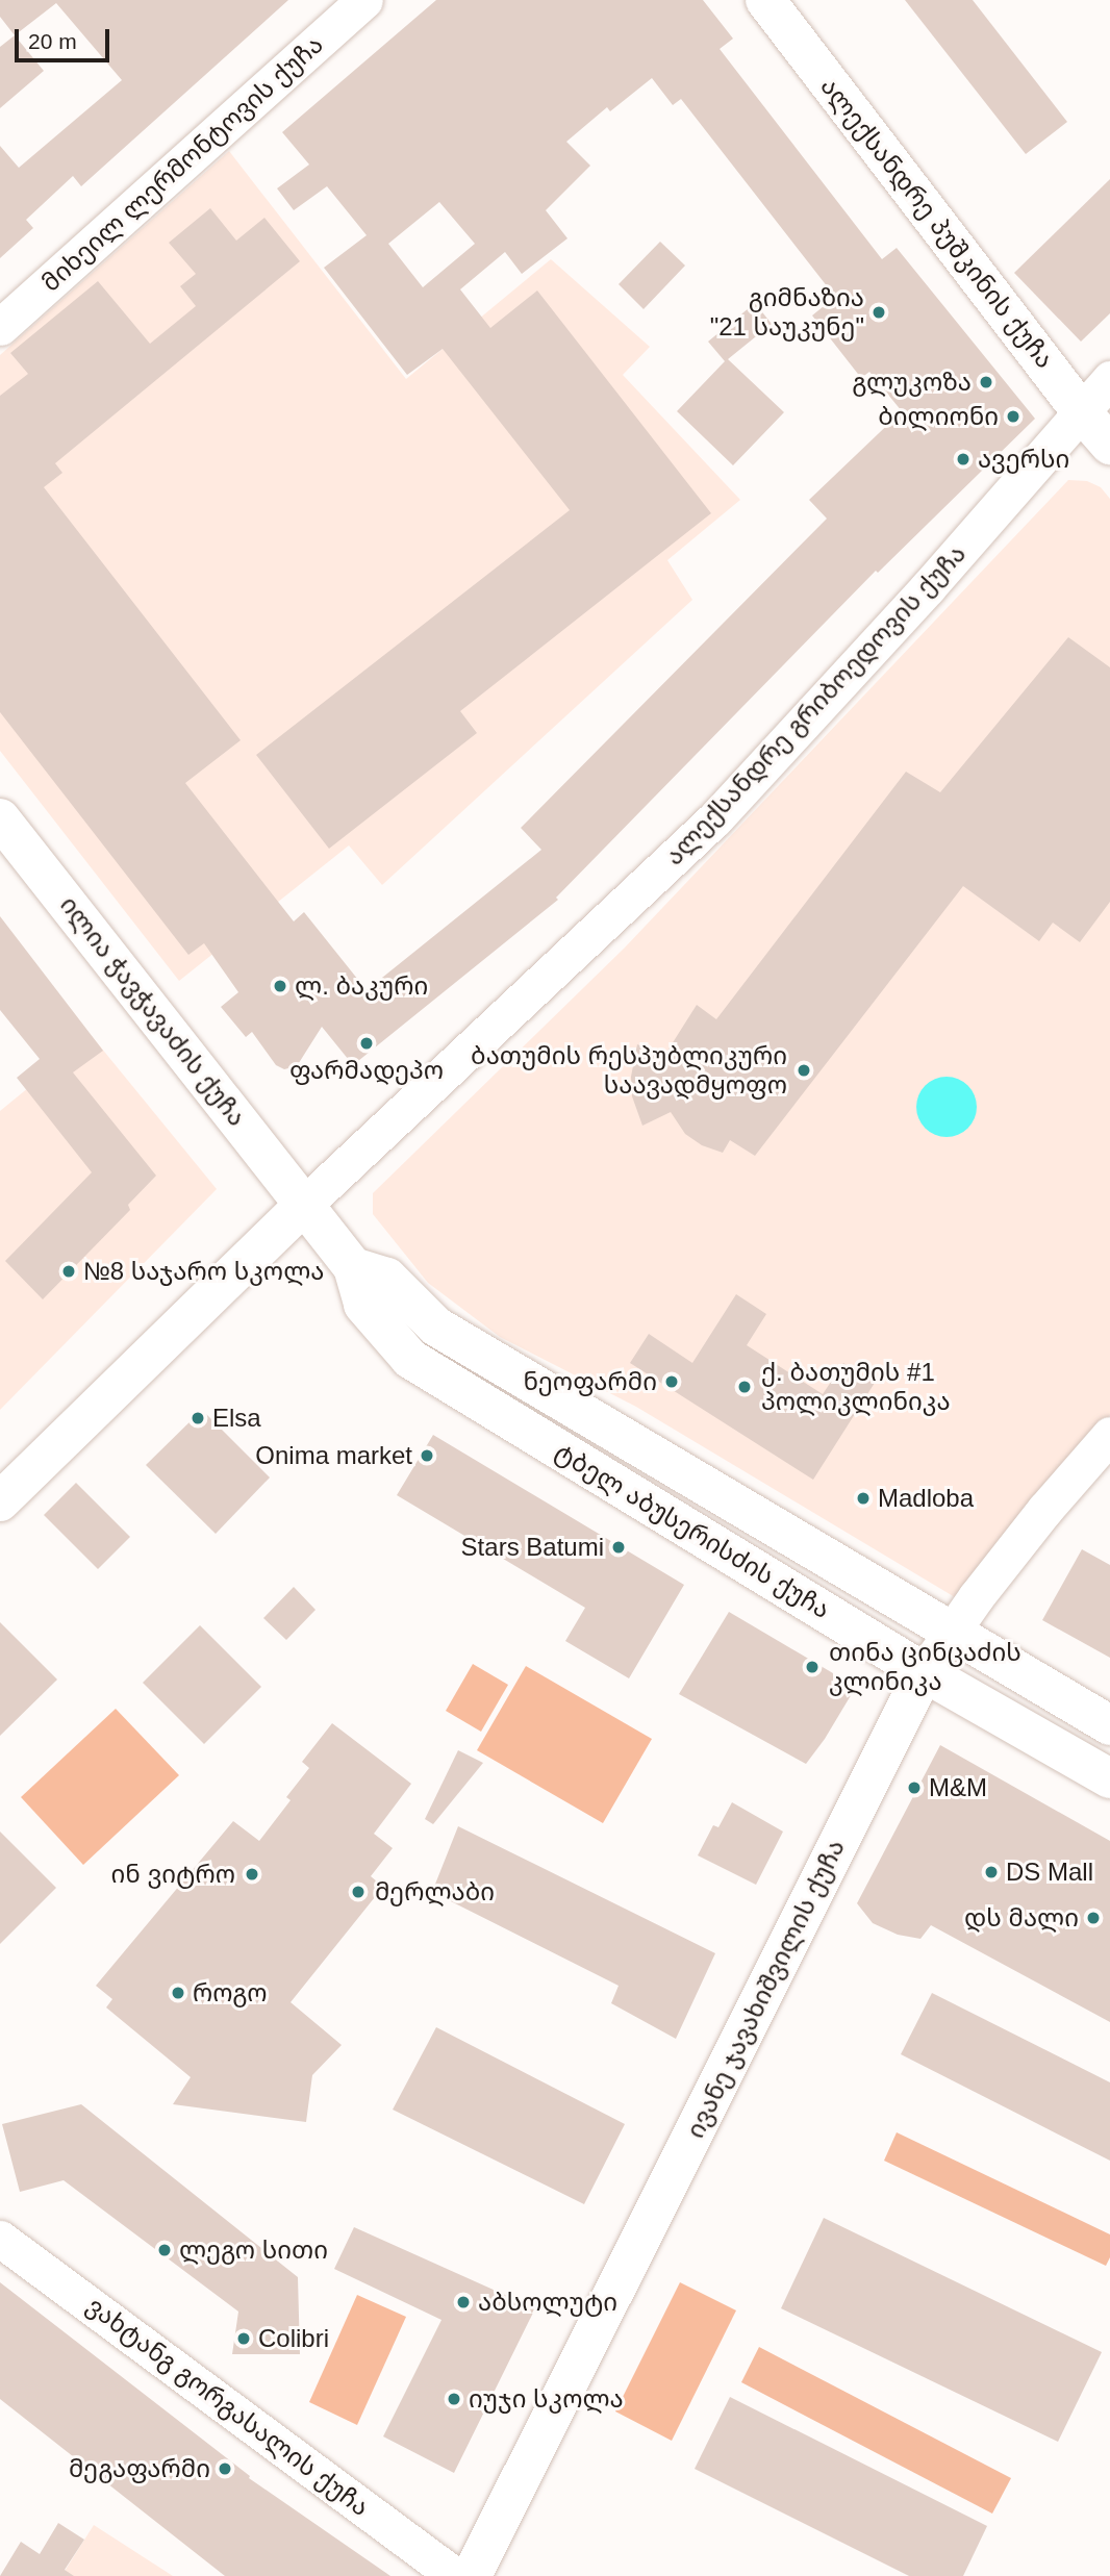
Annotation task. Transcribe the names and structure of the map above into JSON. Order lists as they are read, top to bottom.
{
  "streets": {
    "main road": [
      "ალექსანდრე პუშკინის ქუჩა",
      "ალექსანდრე გრიბოედოვის ქუჩა",
      "ილია ჭავჭავაძის ქუჩა",
      "ტბელ აბუსერისძის ქუჩა",
      "ივანე ჯავახიშვილის ქუჩა"
    ],
    "street": ["მიხეილ ლერმონტოვის ქუჩა", "ვახტანგ გორგასალის ქუჩა"]
  },
  "crossings": [
    ["ალექსანდრე პუშკინის ქუჩა", "ალექსანდრე გრიბოედოვის ქუჩა"],
    ["ალექსანდრე გრიბოედოვის ქუჩა", "ილია ჭავჭავაძის ქუჩა"],
    ["ალექსანდრე გრიბოედოვის ქუჩა", "ტბელ აბუსერისძის ქუჩა"],
    ["ილია ჭავჭავაძის ქუჩა", "ტბელ აბუსერისძის ქუჩა"],
    ["ტბელ აბუსერისძის ქუჩა", "ივანე ჯავახიშვილის ქუჩა"]
  ],
  "places": [
    "გიმნაზია \"21 საუკუნე\"",
    "გლუკოზა",
    "ბილიონი",
    "ავერსი",
    "ლ. ბაკური",
    "ფარმადეპო",
    "ბათუმის რესპუბლიკური საავადმყოფო",
    "№8 საჯარო სკოლა",
    "ნეოფარმი",
    "ქ. ბათუმის #1 პოლიკლინიკა",
    "Elsa",
    "Onima market",
    "Madloba",
    "Stars Batumi",
    "თინა ცინცაძის კლინიკა",
    "M&M",
    "DS Mall",
    "ინ ვიტრო",
    "მერლაბი",
    "დს მალი",
    "როგო",
    "ლეგო სითი",
    "აბსოლუტი",
    "Colibri",
    "იუჯი სკოლა",
    "მეგაფარმი"
  ],
  "scale_bar": "20 m"
}
